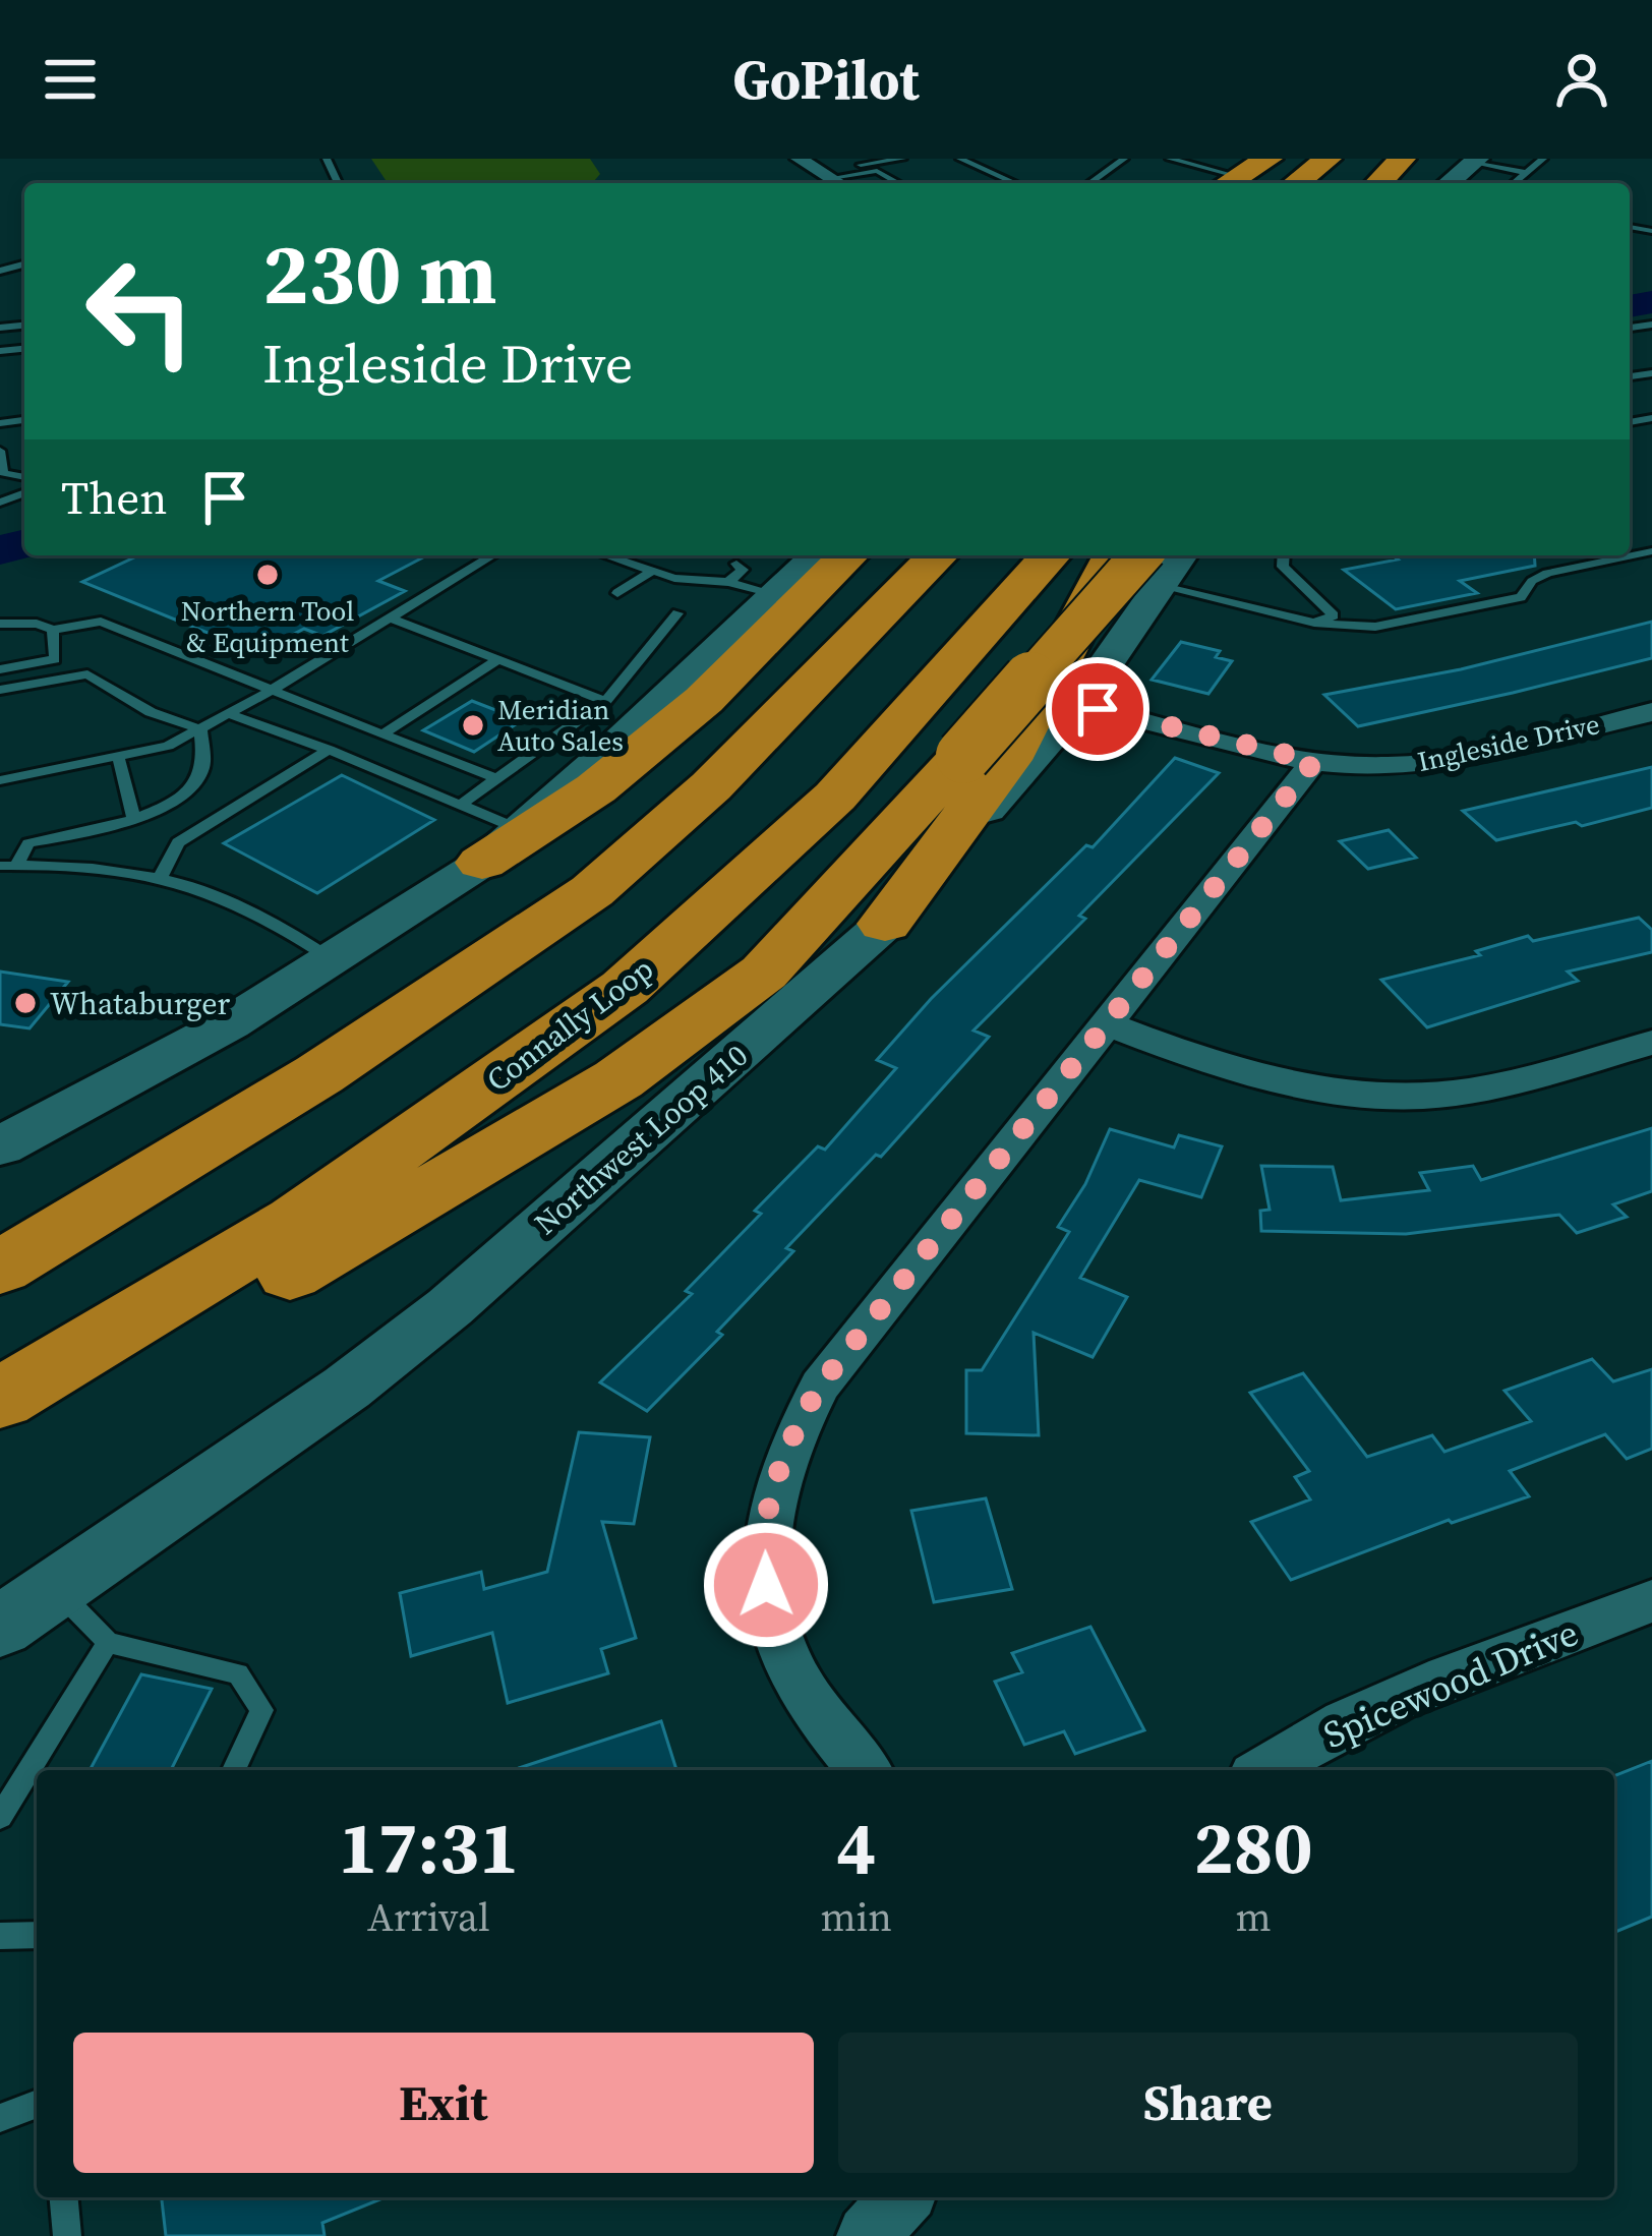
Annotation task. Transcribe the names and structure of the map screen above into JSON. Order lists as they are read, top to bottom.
{
  "streets": {
    "highway": ["Connally Loop"],
    "main road": ["Northwest Loop 410"],
    "street": ["Ingleside Drive", "Spicewood Drive"]
  },
  "crossings": [
    ["Ingleside Drive", "Northwest Loop 410"]
  ],
  "places": ["Northern Tool & Equipment", "Meridian Auto Sales", "Whataburger"],
  "page": {
    "header": "GoPilot",
    "turn": ["230 m", "Ingleside Drive"],
    "then": "Then",
    "eta": [
      "17:31",
      "Arrival",
      "4",
      "min",
      "280",
      "m"
    ],
    "buttons": ["Exit", "Share"]
  }
}
